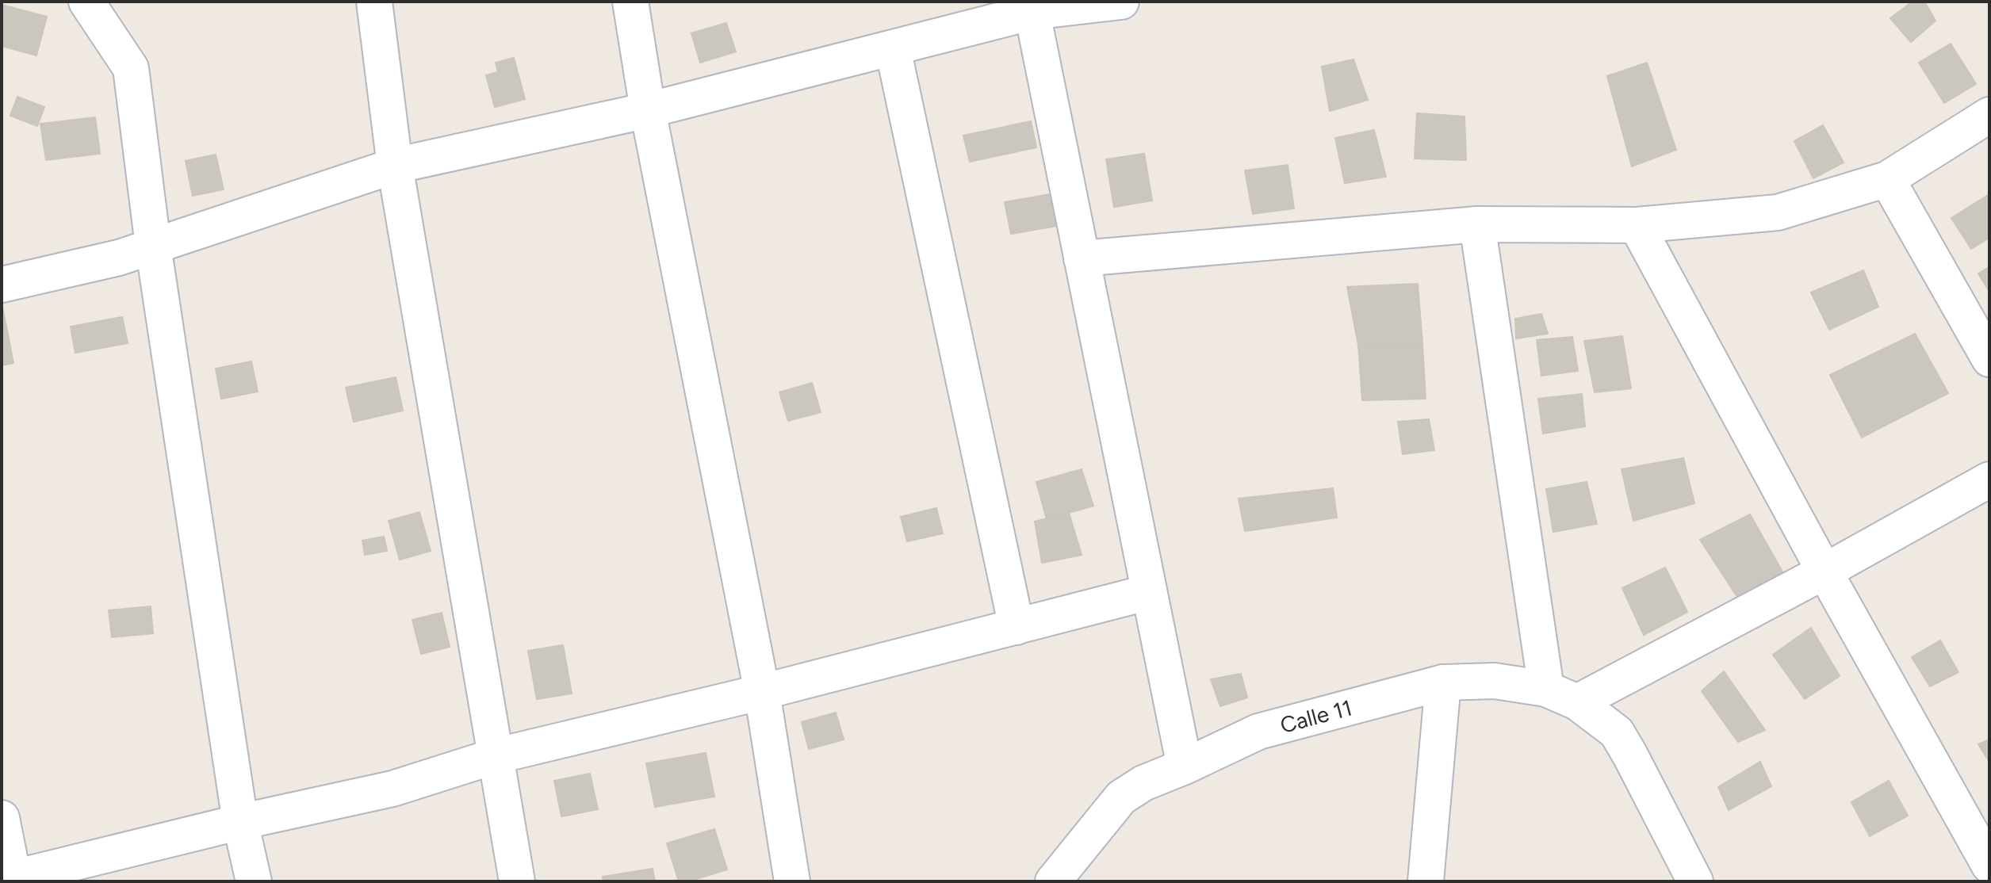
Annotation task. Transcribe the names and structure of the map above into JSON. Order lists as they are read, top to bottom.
{
  "streets": {
    "street": ["Calle 11"]
  }
}
